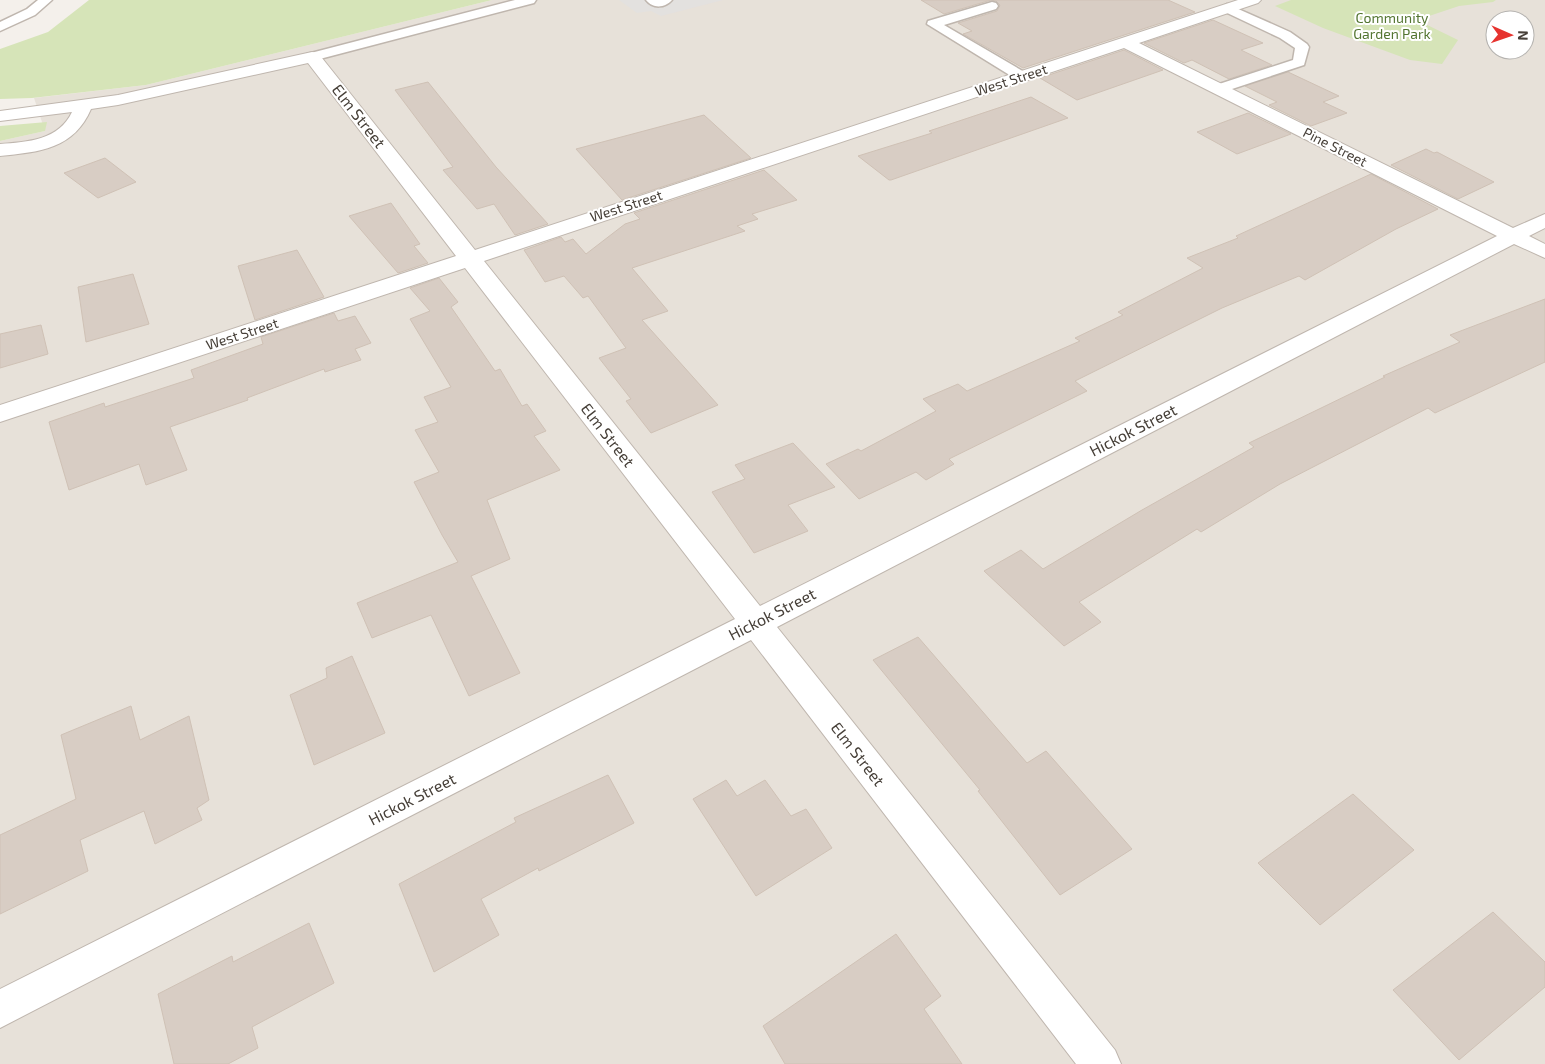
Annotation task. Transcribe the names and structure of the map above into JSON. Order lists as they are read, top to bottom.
{
  "streets": {
    "street": [
      "West Street",
      "Elm Street",
      "Pine Street",
      "Hickok Street"
    ]
  },
  "crossings": [
    ["West Street", "Elm Street"],
    ["West Street", "Pine Street"],
    ["Elm Street", "Hickok Street"],
    ["Pine Street", "Hickok Street"]
  ],
  "parks": ["Community Garden Park"],
  "north": "right"
}
